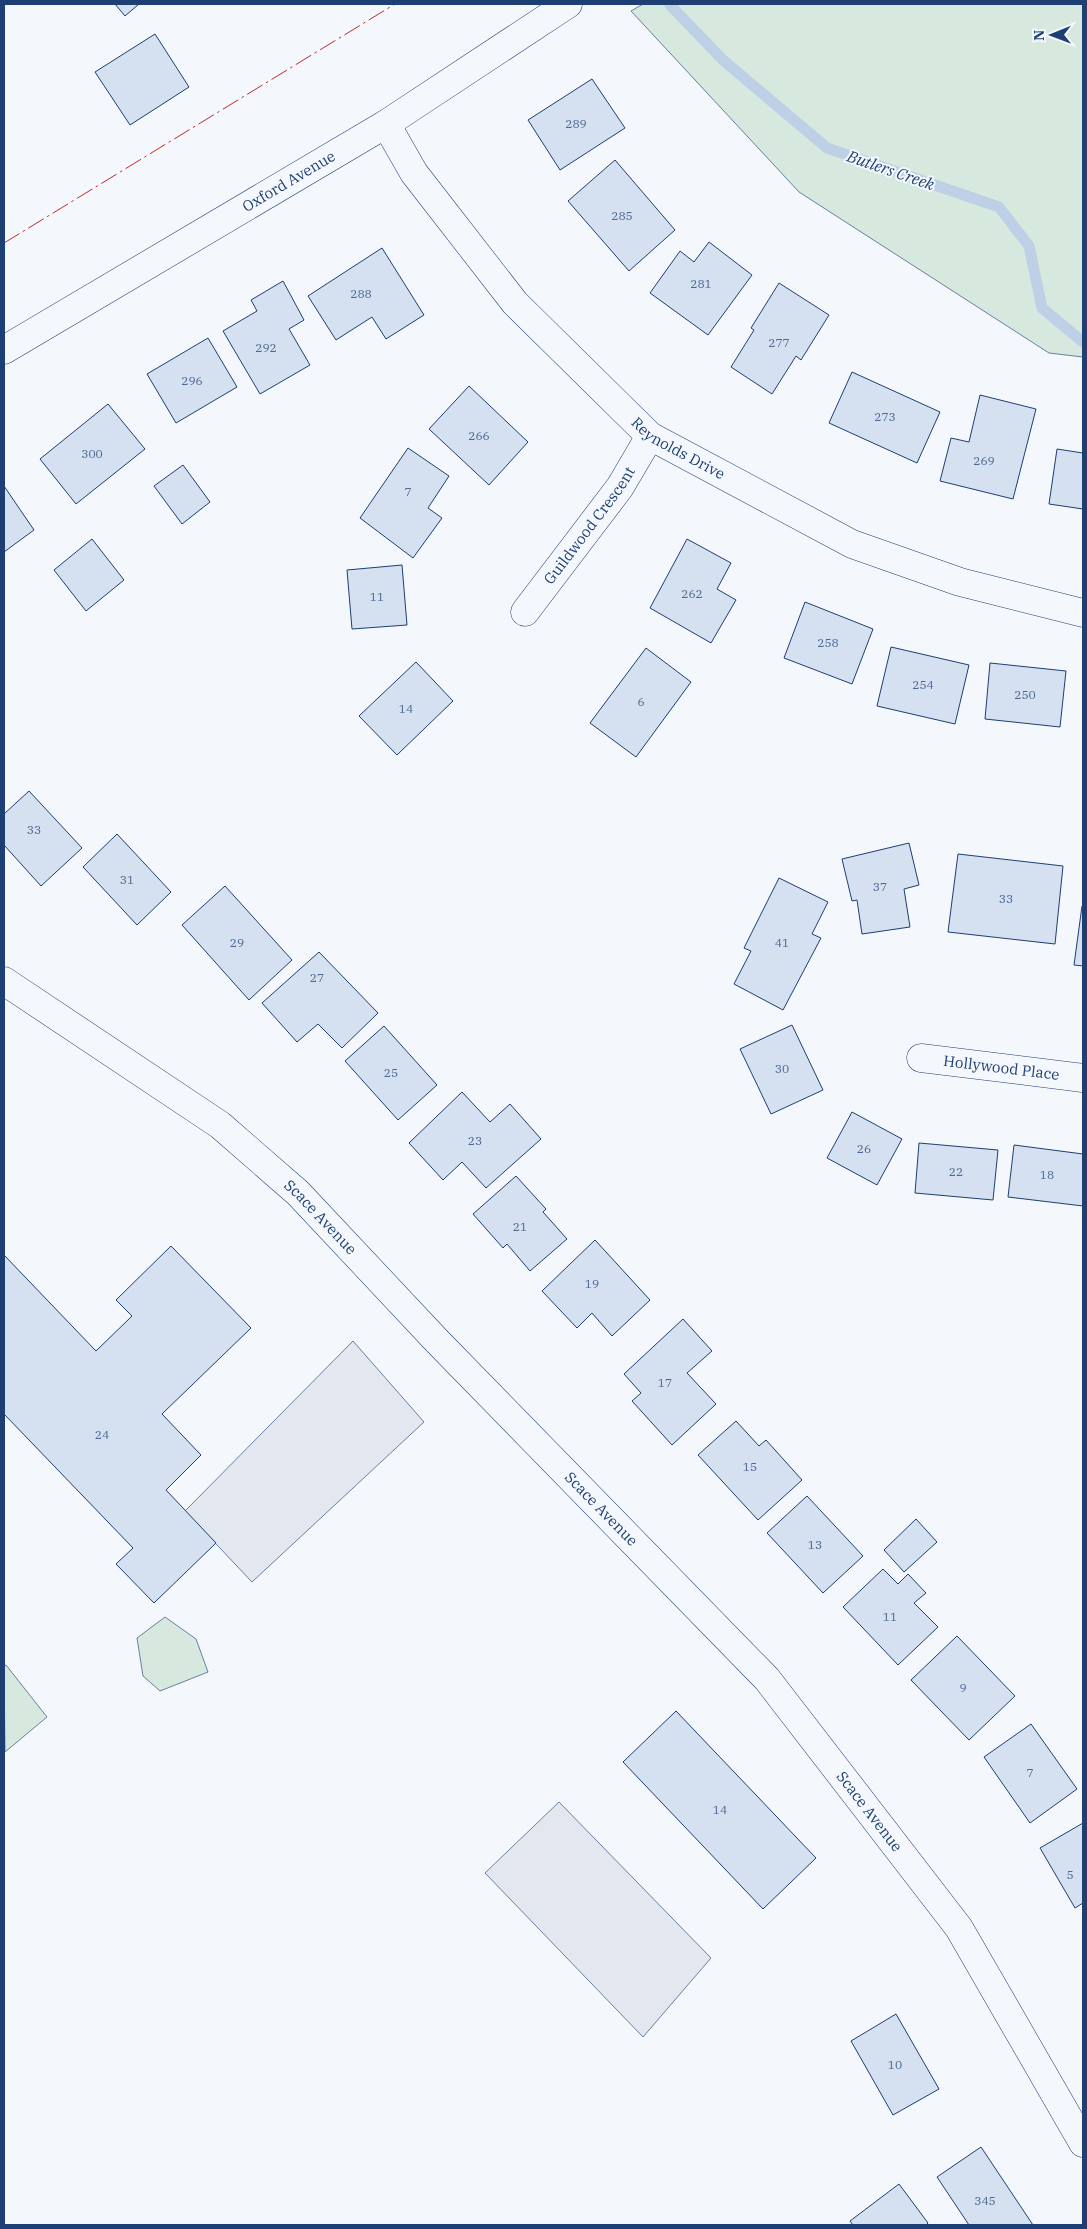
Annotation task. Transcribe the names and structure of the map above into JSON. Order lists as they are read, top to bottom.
{
  "streets": {
    "street": [
      "Oxford Avenue",
      "Reynolds Drive",
      "Guildwood Crescent",
      "Hollywood Place",
      "Scace Avenue"
    ]
  },
  "crossings": [
    ["Oxford Avenue", "Reynolds Drive"],
    ["Reynolds Drive", "Guildwood Crescent"]
  ],
  "water": ["Butlers Creek"],
  "house_numbers": [
    "289",
    "285",
    "281",
    "288",
    "277",
    "292",
    "296",
    "273",
    "266",
    "300",
    "269",
    "7",
    "262",
    "11",
    "258",
    "254",
    "250",
    "6",
    "14",
    "33",
    "31",
    "37",
    "33",
    "29",
    "41",
    "27",
    "30",
    "25",
    "23",
    "26",
    "22",
    "18",
    "21",
    "19",
    "17",
    "24",
    "15",
    "13",
    "11",
    "9",
    "7",
    "14",
    "5",
    "10",
    "345"
  ],
  "north": "left"
}
